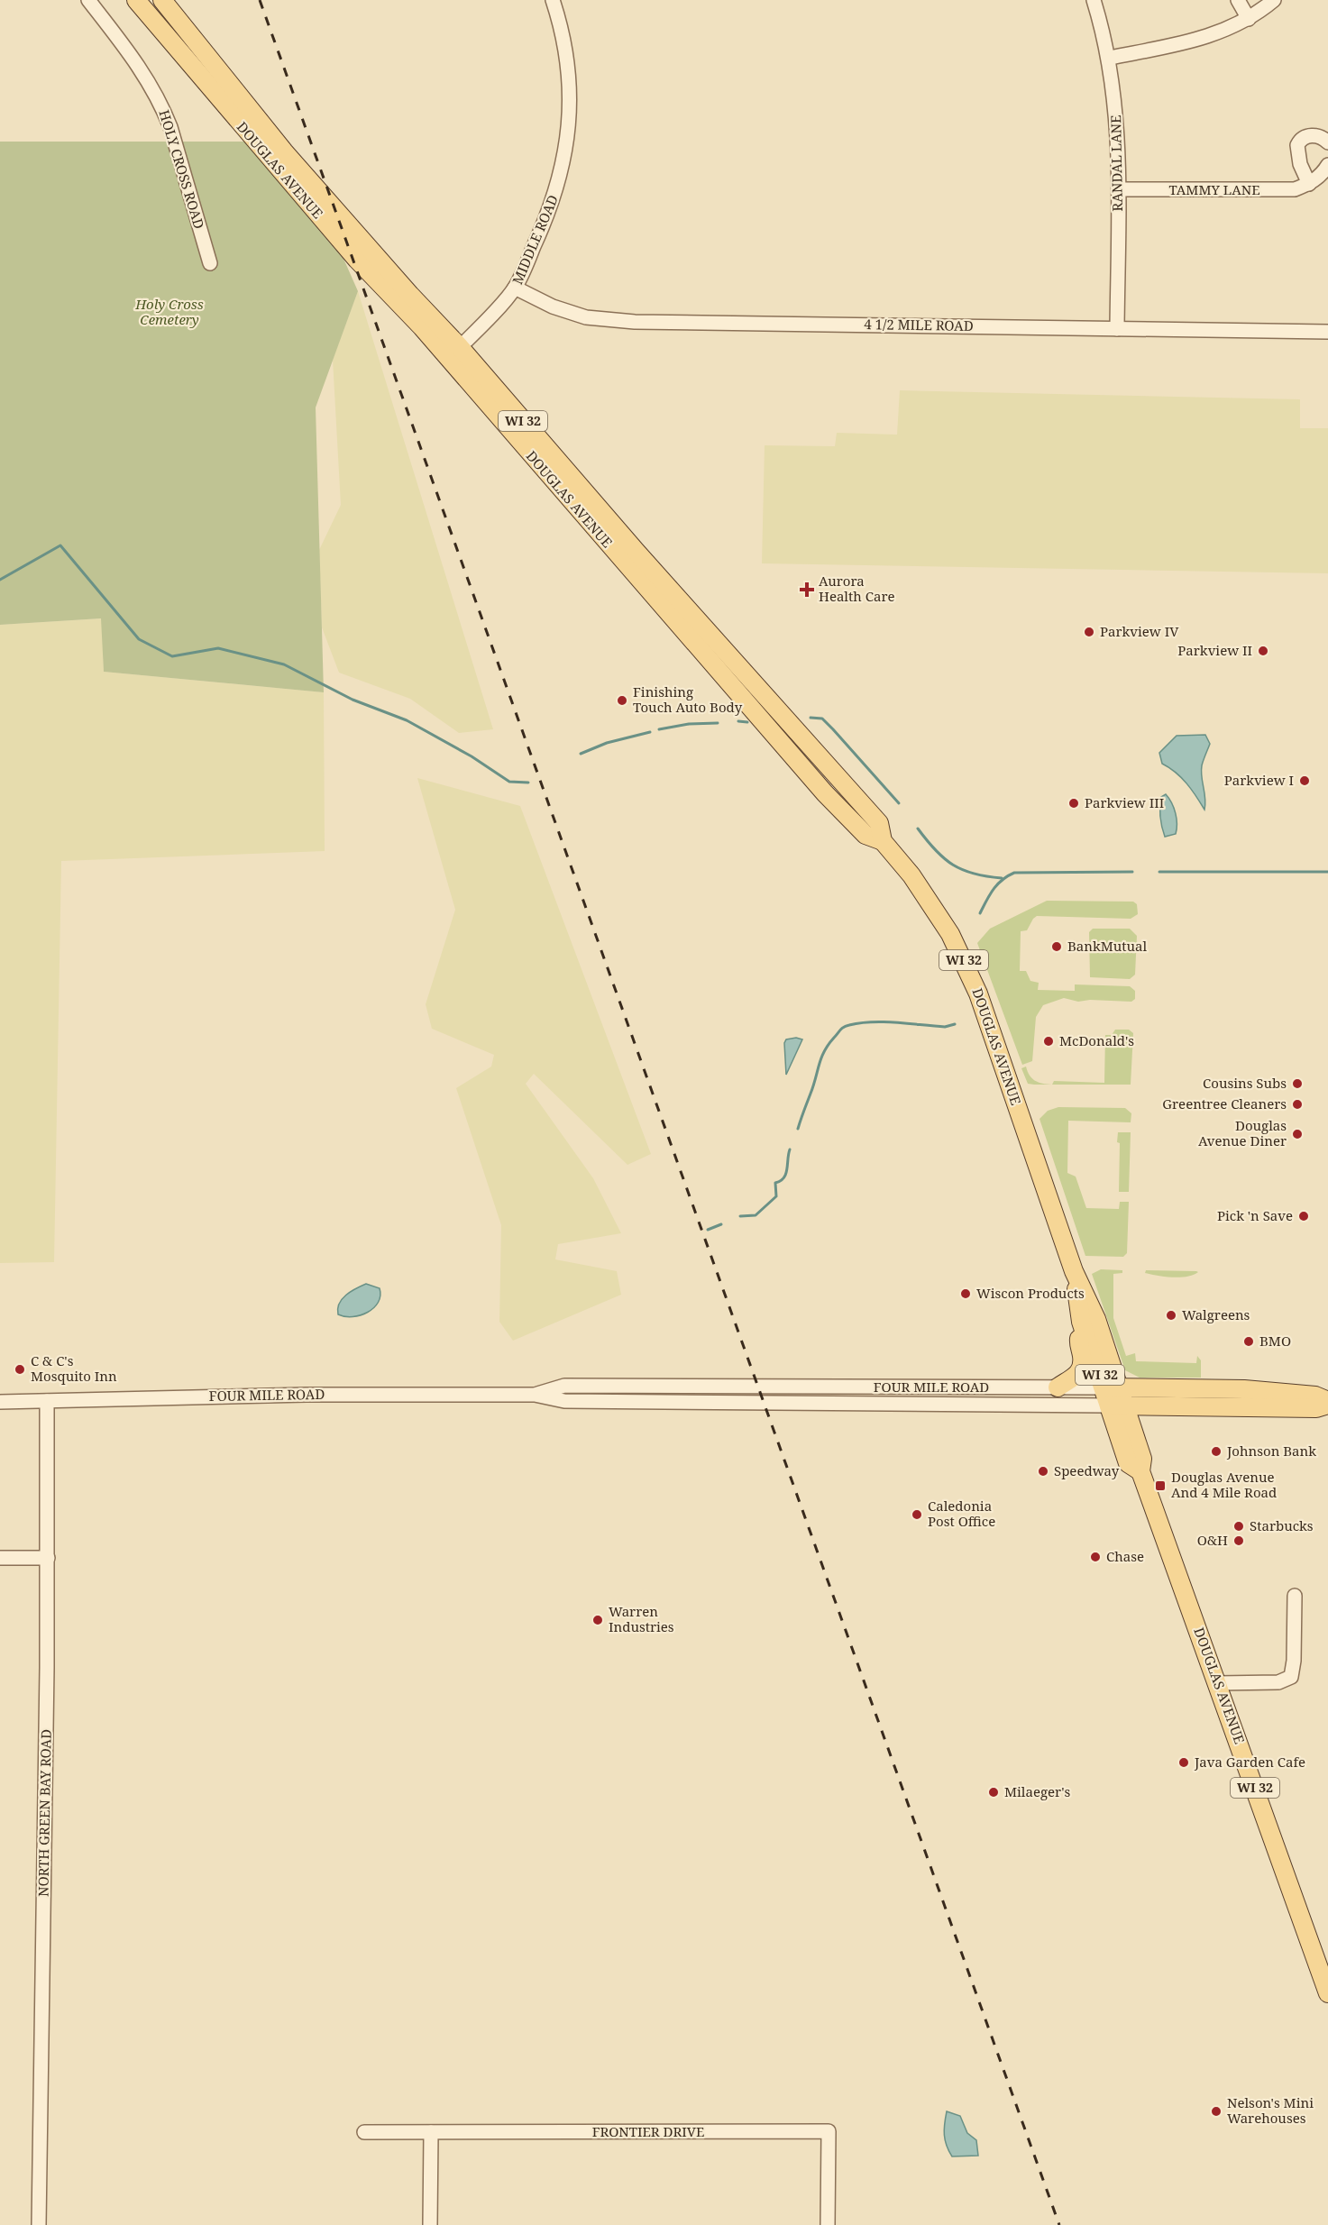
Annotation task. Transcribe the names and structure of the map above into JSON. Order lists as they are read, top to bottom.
{
  "streets": {
    "main road": ["DOUGLAS AVENUE", "WI 32", "FOUR MILE ROAD"],
    "street": [
      "RANDAL LANE",
      "HOLY CROSS ROAD",
      "TAMMY LANE",
      "MIDDLE ROAD",
      "4 1/2 MILE ROAD",
      "NORTH GREEN BAY ROAD",
      "FRONTIER DRIVE"
    ]
  },
  "crossings": [
    ["RANDAL LANE", "TAMMY LANE"],
    ["RANDAL LANE", "4 1/2 MILE ROAD"],
    ["DOUGLAS AVENUE", "MIDDLE ROAD"],
    ["DOUGLAS AVENUE", "FOUR MILE ROAD"],
    ["MIDDLE ROAD", "4 1/2 MILE ROAD"],
    ["FOUR MILE ROAD", "NORTH GREEN BAY ROAD"]
  ],
  "parks": ["Holy Cross Cemetery"],
  "places": {
    "health": ["Aurora Health Care"],
    "other": [
      "Parkview IV",
      "Parkview II",
      "Finishing Touch Auto Body",
      "Parkview I",
      "Parkview III",
      "BankMutual",
      "McDonald's",
      "Cousins Subs",
      "Greentree Cleaners",
      "Douglas Avenue Diner",
      "Pick 'n Save",
      "Wiscon Products",
      "Walgreens",
      "BMO",
      "C & C's Mosquito Inn",
      "Johnson Bank",
      "Speedway",
      "Caledonia Post Office",
      "Starbucks",
      "O&H",
      "Chase",
      "Warren Industries",
      "Java Garden Cafe",
      "Milaeger's",
      "Nelson's Mini Warehouses"
    ],
    "transit": ["Douglas Avenue And 4 Mile Road"]
  }
}
